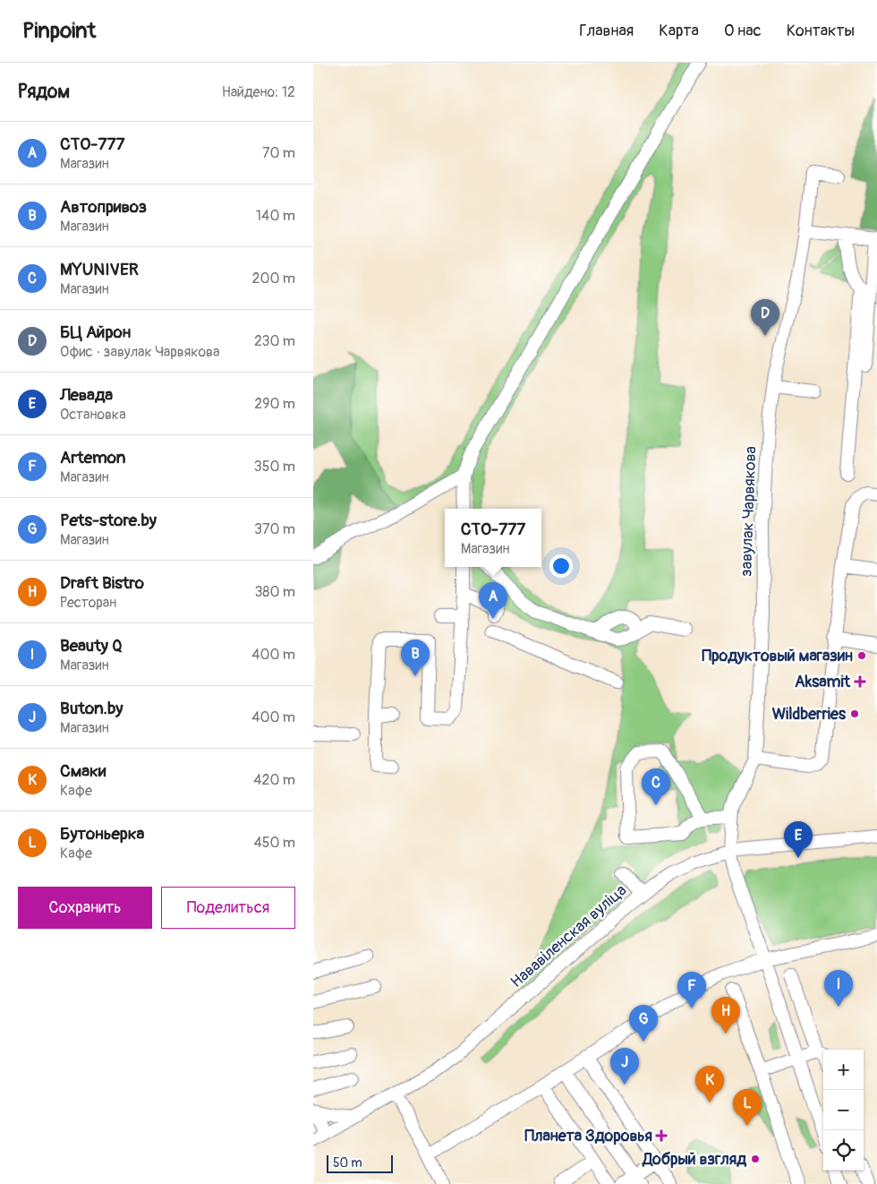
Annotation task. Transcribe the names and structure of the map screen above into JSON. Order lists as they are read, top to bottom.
{
  "streets": {
    "street": ["завулак Чарвякова", "Нававіленская вуліца"]
  },
  "crossings": [
    ["завулак Чарвякова", "Нававіленская вуліца"]
  ],
  "places": {
    "other": ["Продуктовый магазин", "Wildberries", "Добрый взгляд"],
    "health": ["Aksamit", "Планета Здоровья"]
  },
  "scale_bar": "50 m",
  "page": {
    "header": "Pinpoint",
    "nav": [
      "Главная",
      "Карта",
      "О нас",
      "Контакты"
    ],
    "heading": ["Рядом", "Найдено: 12"],
    "list": [
      {
        "mark": "A",
        "name": "СТО-777",
        "note": "Магазин",
        "value": "70 m"
      },
      {
        "mark": "B",
        "name": "Автопривоз",
        "note": "Магазин",
        "value": "140 m"
      },
      {
        "mark": "C",
        "name": "MYUNIVER",
        "note": "Магазин",
        "value": "200 m"
      },
      {
        "mark": "D",
        "name": "БЦ Айрон",
        "note": "Офис · завулак Чарвякова",
        "value": "230 m"
      },
      {
        "mark": "E",
        "name": "Левада",
        "note": "Остановка",
        "value": "290 m"
      },
      {
        "mark": "F",
        "name": "Artemon",
        "note": "Магазин",
        "value": "350 m"
      },
      {
        "mark": "G",
        "name": "Pets-store.by",
        "note": "Магазин",
        "value": "370 m"
      },
      {
        "mark": "H",
        "name": "Draft Bistro",
        "note": "Ресторан",
        "value": "380 m"
      },
      {
        "mark": "I",
        "name": "Beauty Q",
        "note": "Магазин",
        "value": "400 m"
      },
      {
        "mark": "J",
        "name": "Buton.by",
        "note": "Магазин",
        "value": "400 m"
      },
      {
        "mark": "K",
        "name": "Смаки",
        "note": "Кафе",
        "value": "420 m"
      },
      {
        "mark": "L",
        "name": "Бутоньерка",
        "note": "Кафе",
        "value": "450 m"
      }
    ],
    "pins": [
      "D",
      "A",
      "B",
      "C",
      "E",
      "I",
      "F",
      "H",
      "G",
      "J",
      "K",
      "L"
    ],
    "popup": ["СТО-777", "Магазин"],
    "buttons": ["Сохранить", "Поделиться"],
    "map_buttons": ["+", "−"],
    "scale": "50 m"
  }
}
